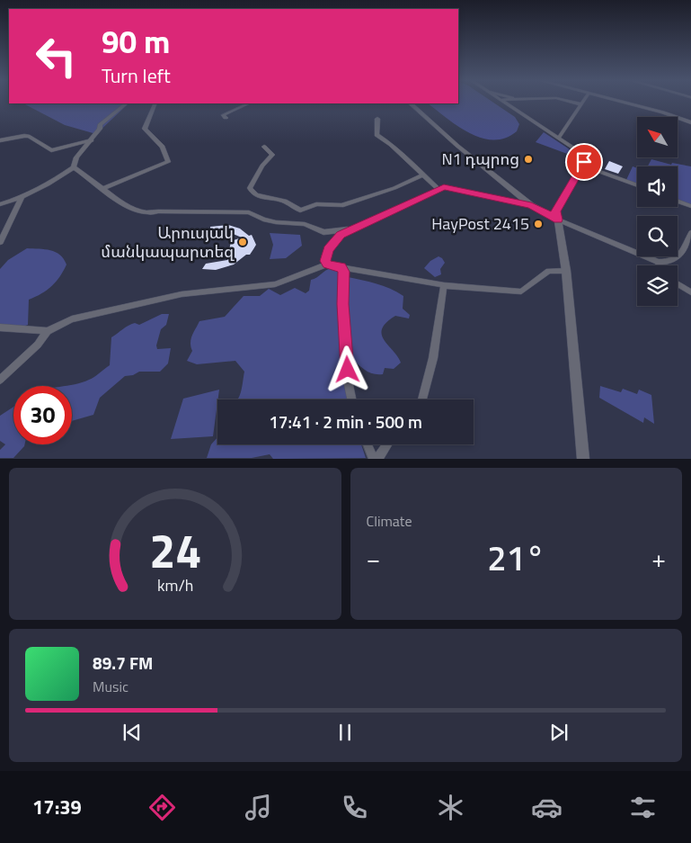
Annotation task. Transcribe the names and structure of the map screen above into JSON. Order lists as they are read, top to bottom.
{
  "places": ["N1 դպրոց", "HayPost 2415", "Արուսյակ մանկապարտեզ"],
  "north": "top left",
  "page": {
    "turn": ["90 m", "Turn left"],
    "limit": "30",
    "trip": "17:41 · 2 min · 500 m",
    "tile": "Climate",
    "heat": ["−", "21°", "+"],
    "song": ["89.7 FM", "Music"],
    "tabs": "17:39",
    "gauge": ["24", "km/h"]
  }
}
